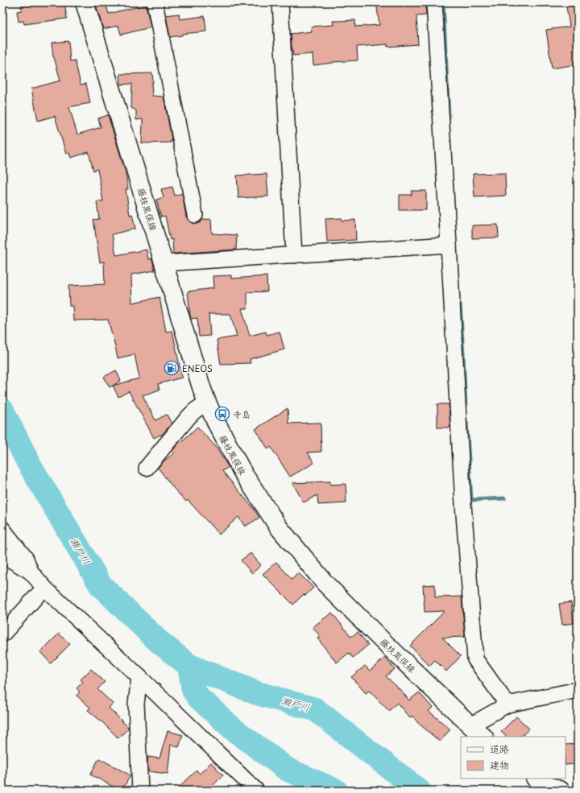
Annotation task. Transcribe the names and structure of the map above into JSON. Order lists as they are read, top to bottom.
{
  "streets": {
    "main road": ["藤枝黒俣線"]
  },
  "water": ["瀬戸川"],
  "places": {
    "fuel station": ["ENEOS"],
    "bus stop": ["寺島"]
  },
  "legend": ["道路", "建物"]
}
